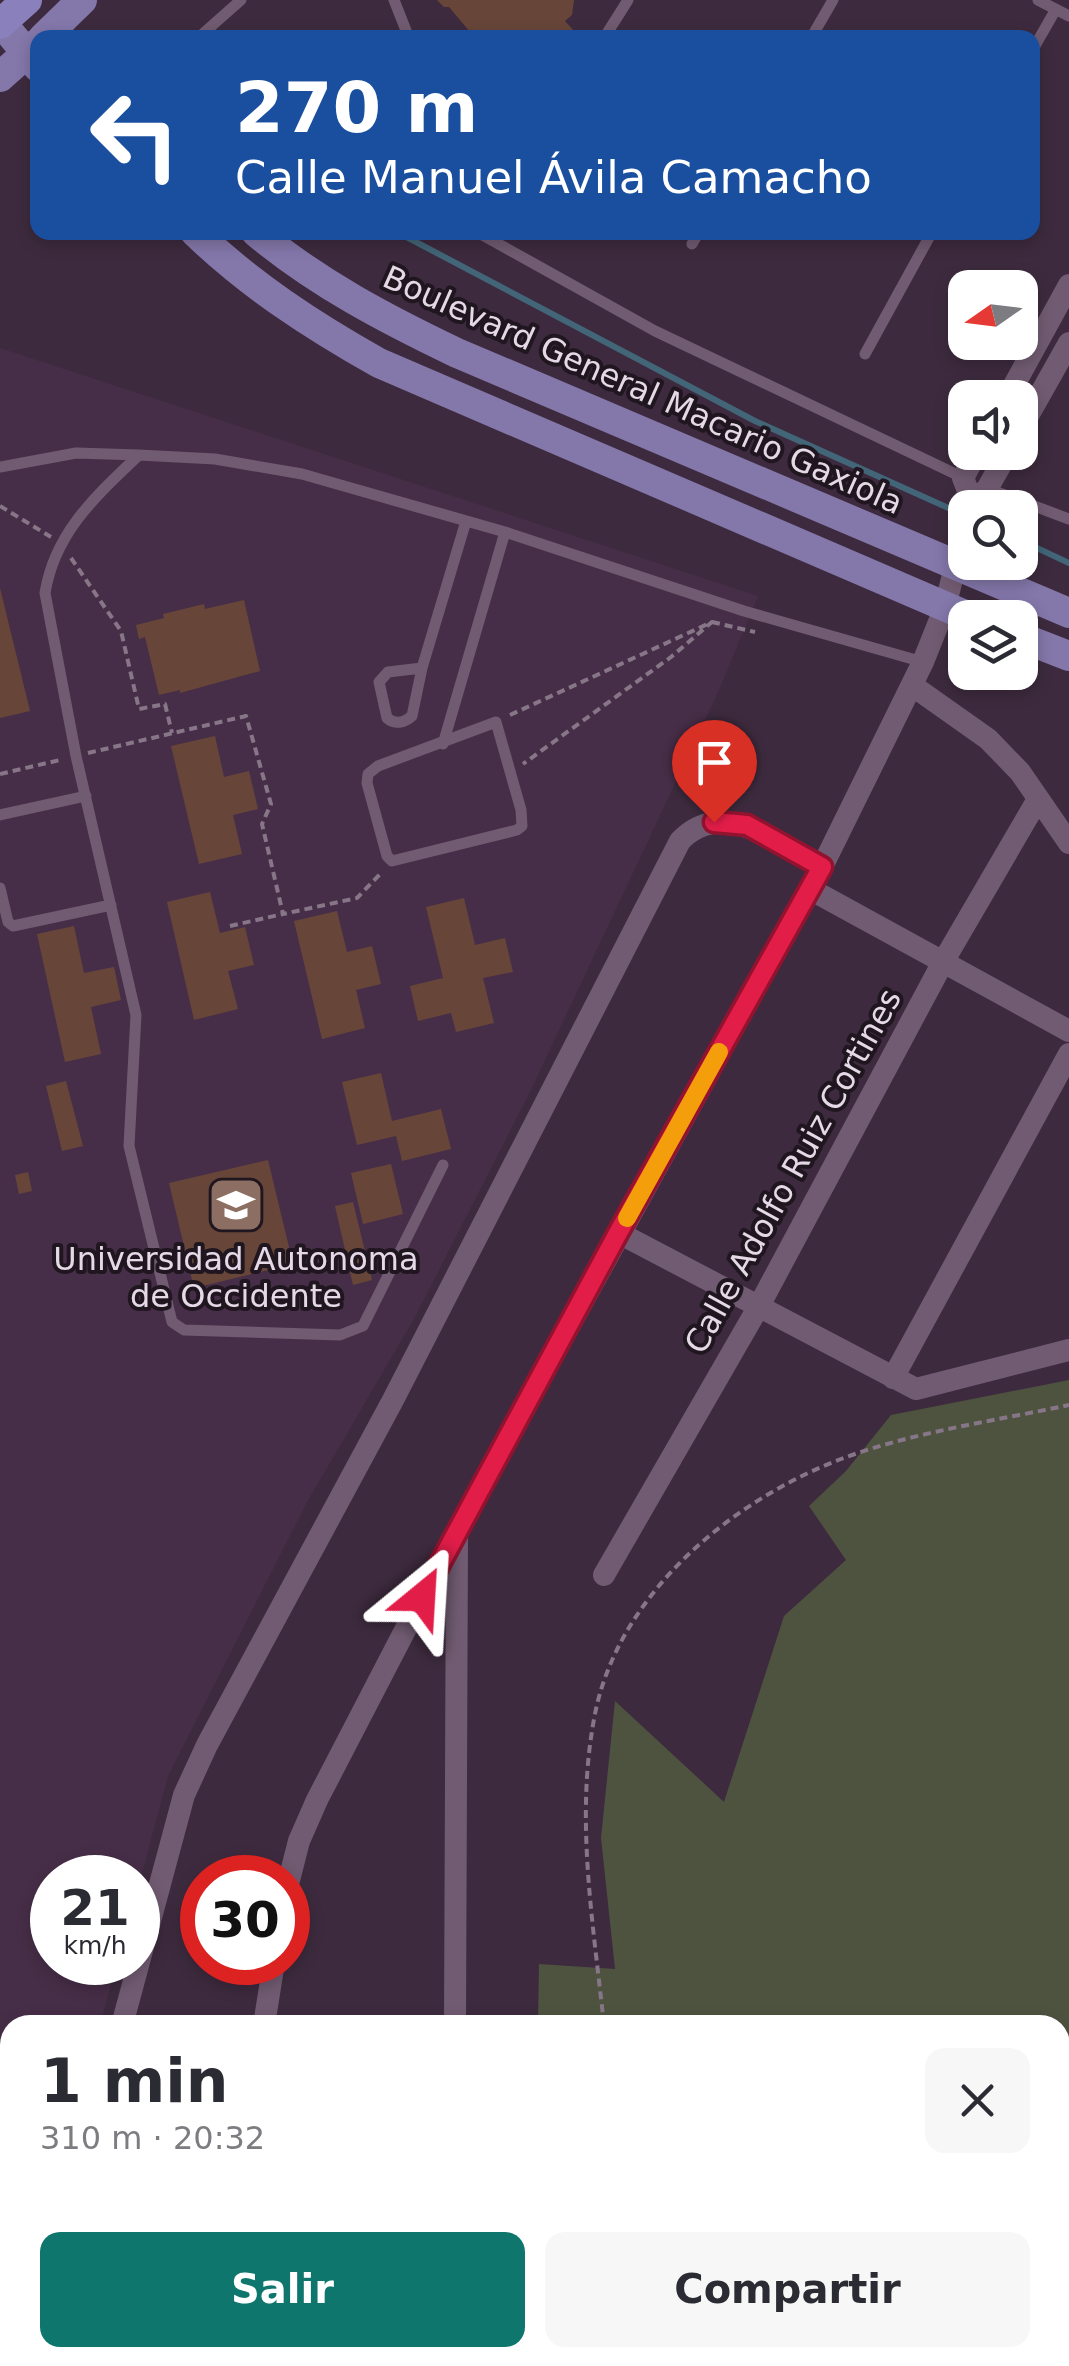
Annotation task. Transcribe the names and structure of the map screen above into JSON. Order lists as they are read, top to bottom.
{
  "streets": {
    "main road": ["Boulevard General Macario Gaxiola"],
    "street": ["Calle Adolfo Ruiz Cortines"]
  },
  "places": {
    "school or university": ["Universidad Autonoma de Occidente"]
  },
  "north": "left",
  "page": {
    "turn": ["270 m", "Calle Manuel Ávila Camacho"],
    "speed": "21 km/h",
    "limit": "30",
    "heading": ["1 min", "310 m · 20:32"],
    "buttons": ["Salir", "Compartir"]
  }
}
